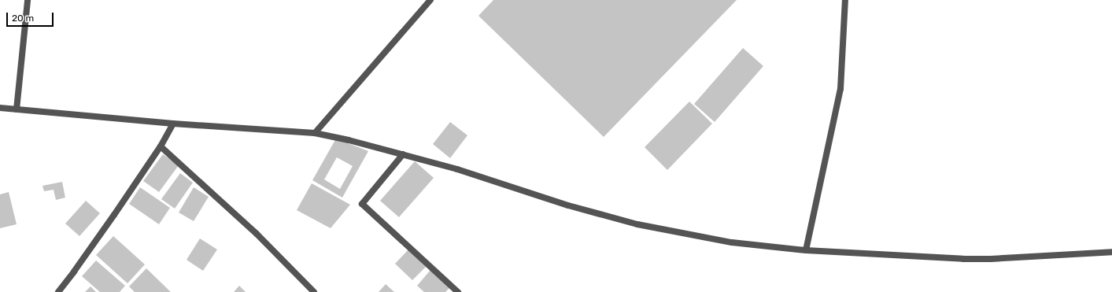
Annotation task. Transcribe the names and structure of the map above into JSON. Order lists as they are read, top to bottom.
{
  "scale_bar": "20 m"
}
